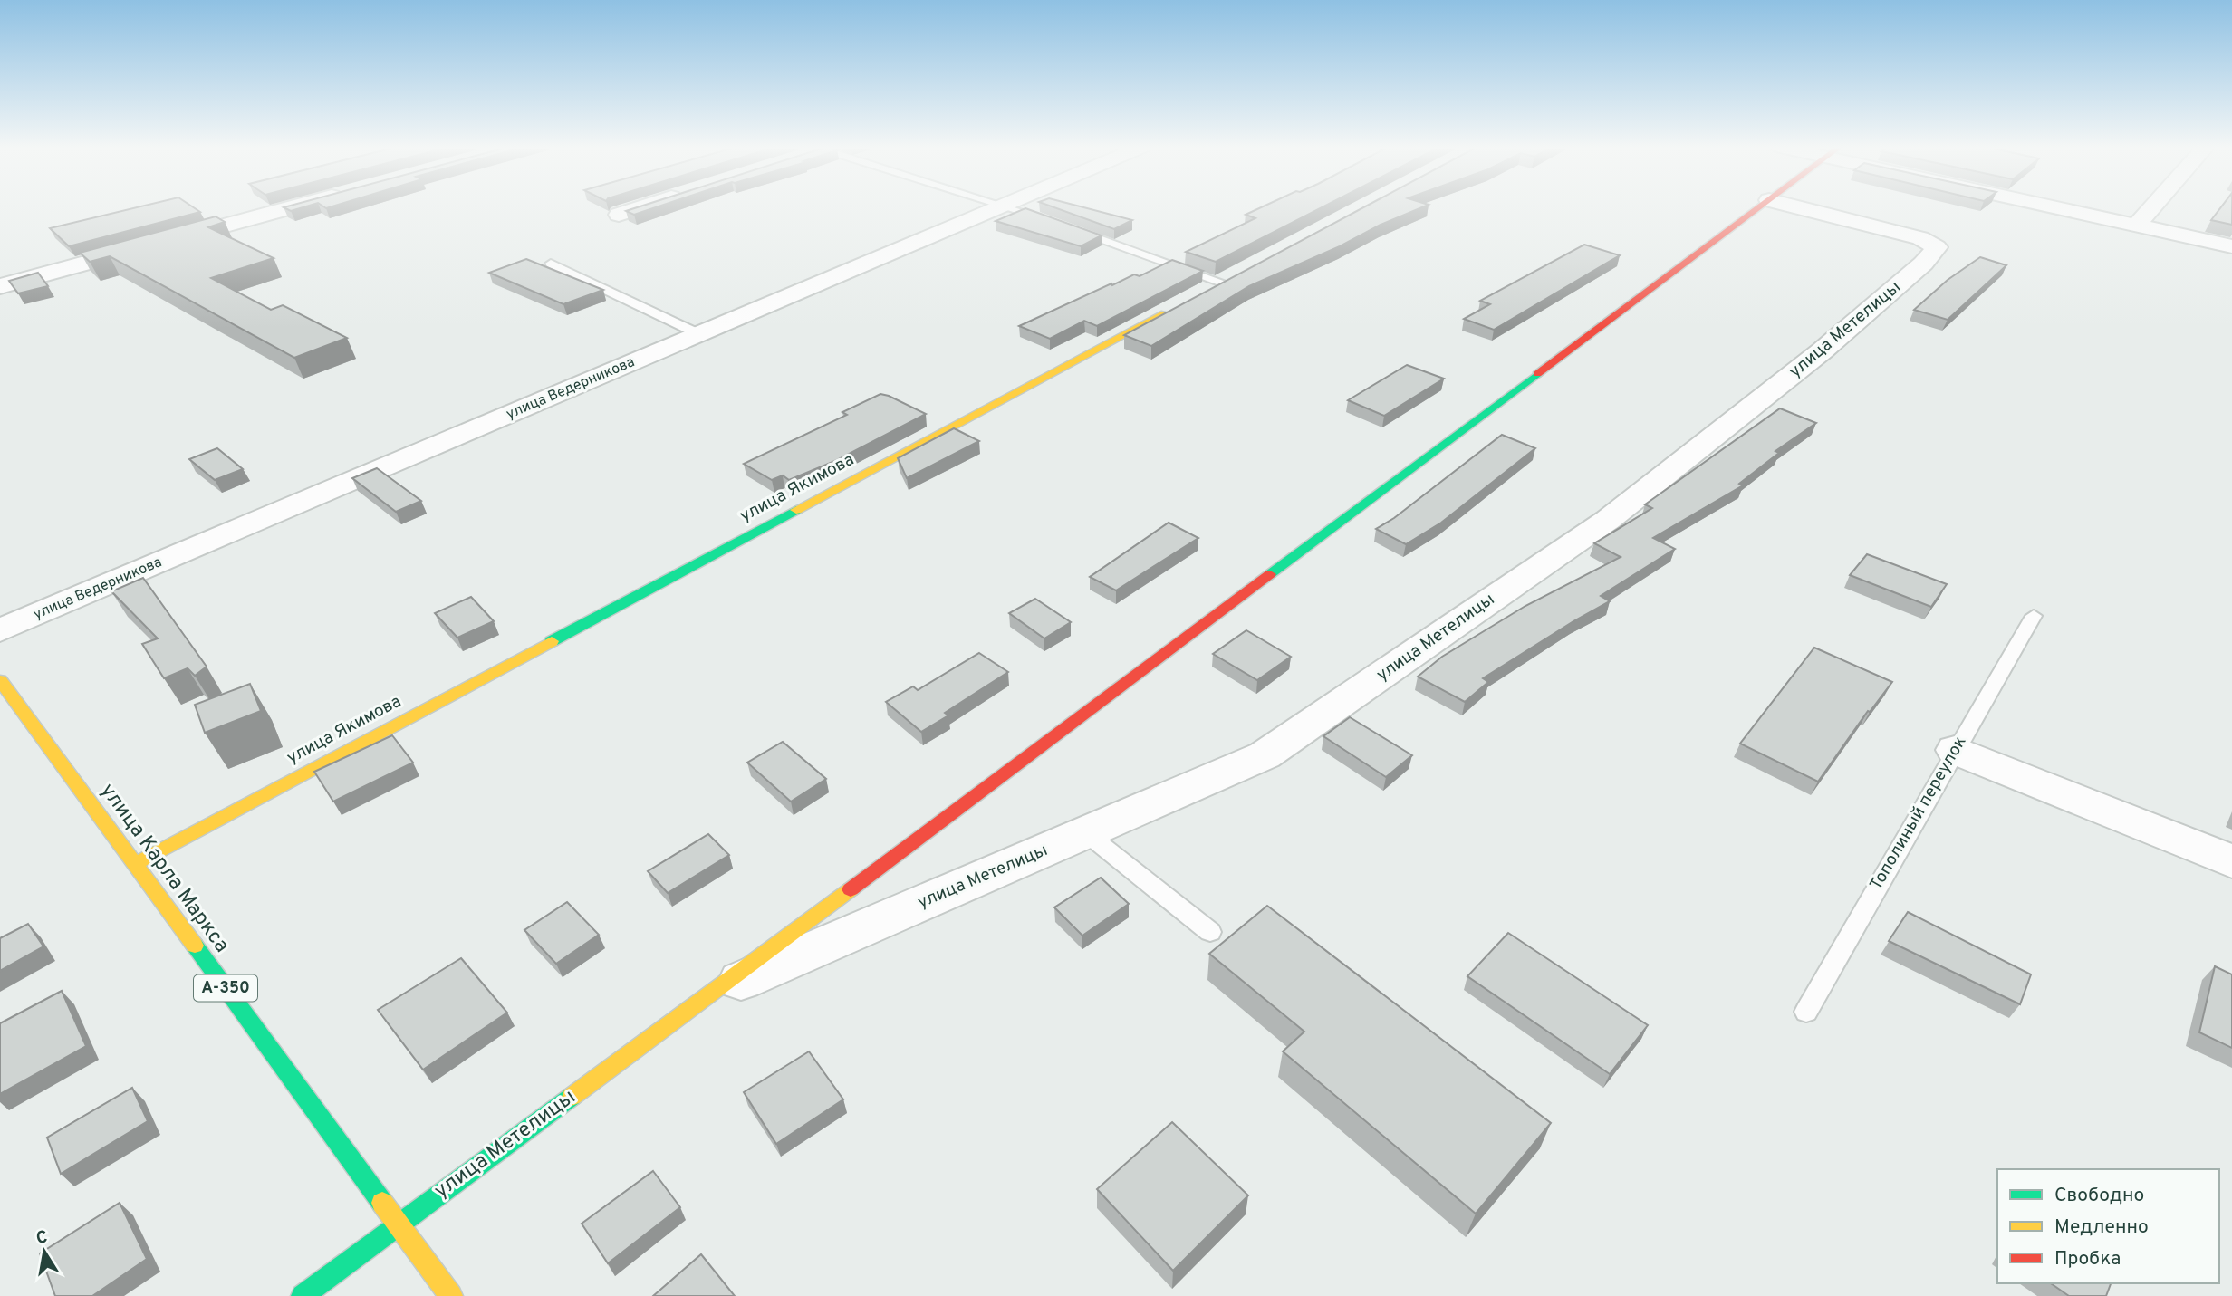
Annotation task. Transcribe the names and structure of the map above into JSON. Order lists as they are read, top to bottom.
{
  "streets": {
    "main road": [
      "улица Метелицы",
      "улица Якимова",
      "улица Карла Маркса",
      "А-350"
    ],
    "street": ["улица Ведерникова"],
    "lane": ["Тополиный переулок"]
  },
  "crossings": [
    ["улица Метелицы", "улица Карла Маркса"],
    ["улица Якимова", "улица Карла Маркса"]
  ],
  "legend": ["Свободно", "Медленно", "Пробка"],
  "north": "top"
}
